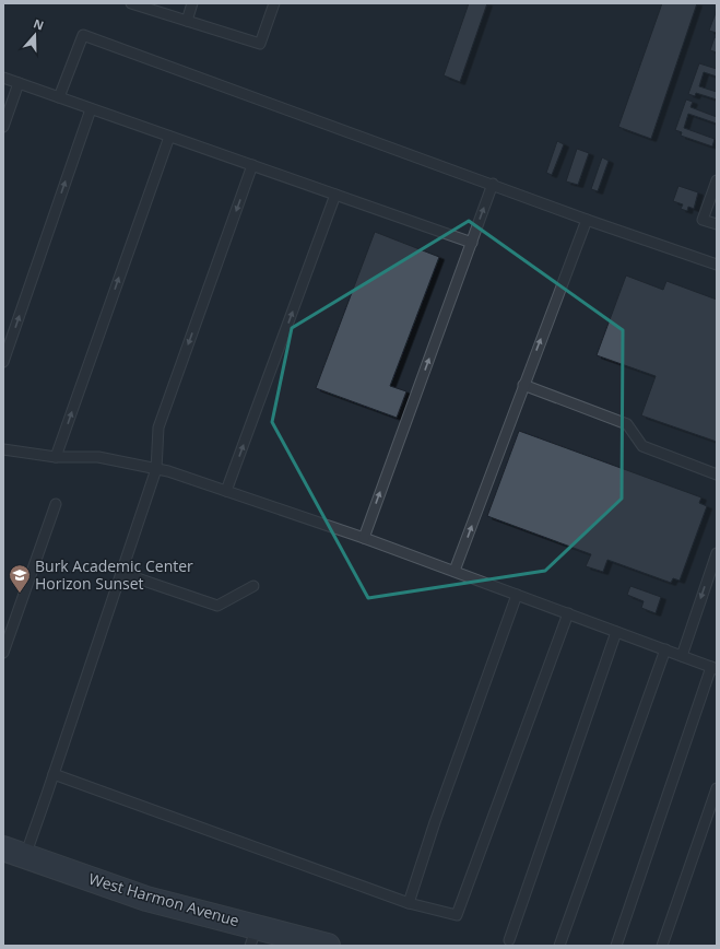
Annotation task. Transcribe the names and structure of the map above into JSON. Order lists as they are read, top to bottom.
{
  "streets": {
    "main road": ["West Harmon Avenue"]
  },
  "places": {
    "school or university": ["Burk Academic Center Horizon Sunset"]
  },
  "north": "top"
}
